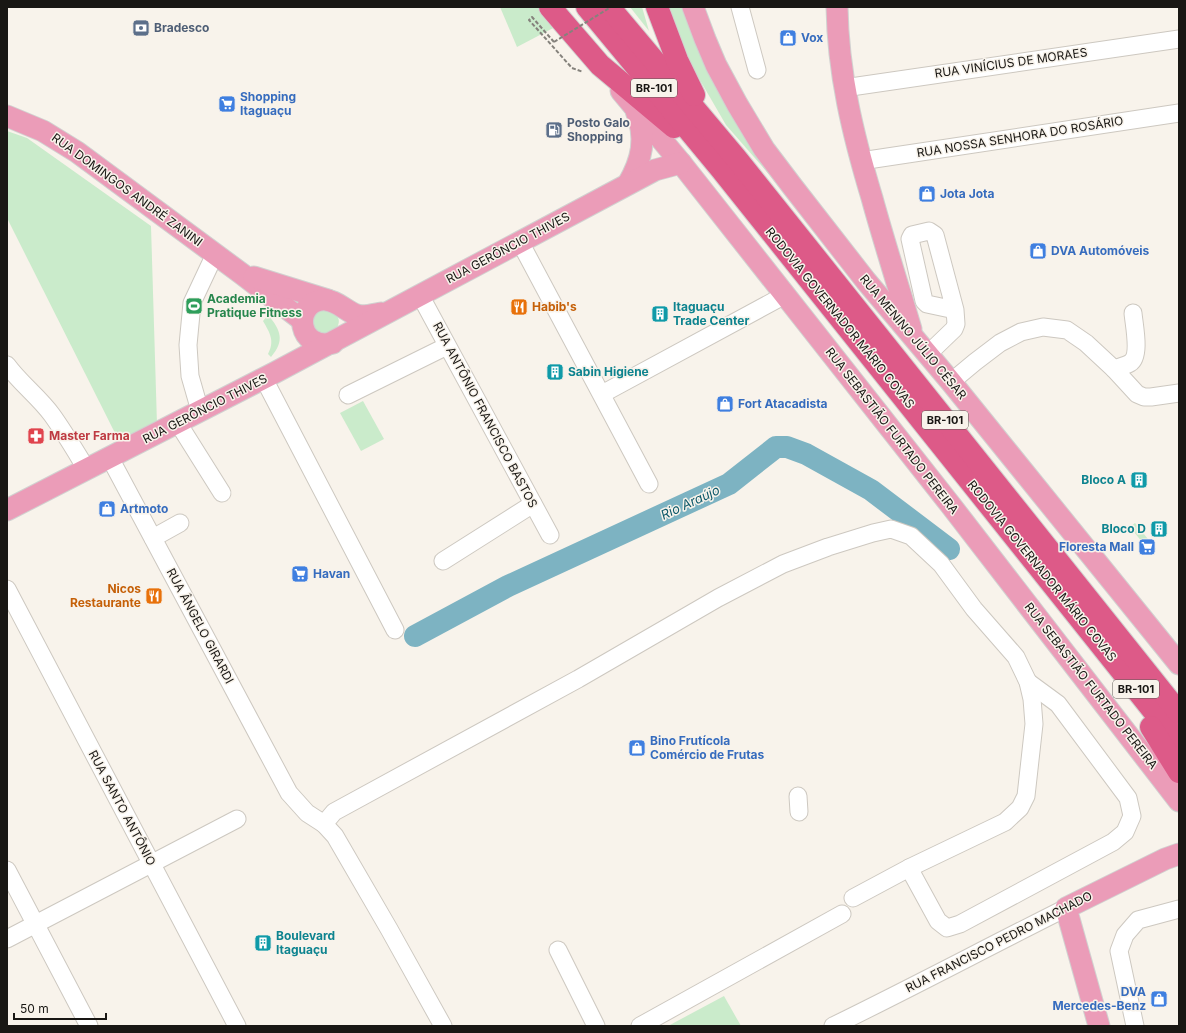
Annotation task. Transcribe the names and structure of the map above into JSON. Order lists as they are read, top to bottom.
{
  "streets": {
    "highway": ["BR-101", "RODOVIA GOVERNADOR MÁRIO COVAS"],
    "main road": [
      "RUA DOMINGOS ANDRÉ ZANINI",
      "RUA GERÔNCIO THIVES",
      "RUA MENINO JÚLIO CÉSAR",
      "RUA SEBASTIÃO FURTADO PEREIRA",
      "RUA FRANCISCO PEDRO MACHADO"
    ],
    "street": [
      "RUA VINÍCIUS DE MORAES",
      "RUA NOSSA SENHORA DO ROSÁRIO",
      "RUA ANTÔNIO FRANCISCO BASTOS",
      "RUA ÂNGELO GIRARDI",
      "RUA SANTO ANTÔNIO"
    ]
  },
  "crossings": [
    ["RUA DOMINGOS ANDRÉ ZANINI", "RUA GERÔNCIO THIVES"],
    ["RUA GERÔNCIO THIVES", "RUA ANTÔNIO FRANCISCO BASTOS"],
    ["RUA GERÔNCIO THIVES", "RUA SEBASTIÃO FURTADO PEREIRA"],
    ["RUA GERÔNCIO THIVES", "RUA ÂNGELO GIRARDI"]
  ],
  "water": ["Rio Araújo"],
  "places": {
    "bank": ["Bradesco"],
    "shop": [
      "Vox",
      "Jota Jota",
      "DVA Automóveis",
      "Fort Atacadista",
      "Artmoto",
      "Bino Frutícola Comércio de Frutas",
      "DVA Mercedes-Benz"
    ],
    "supermarket": ["Shopping Itaguaçu", "Floresta Mall", "Havan"],
    "fuel station": ["Posto Galo Shopping"],
    "sports": ["Academia Pratique Fitness"],
    "restaurant": ["Habib's", "Nicos Restaurante"],
    "building": [
      "Itaguaçu Trade Center",
      "Sabin Higiene",
      "Bloco A",
      "Bloco D",
      "Boulevard Itaguaçu"
    ],
    "pharmacy": ["Master Farma"]
  },
  "scale_bar": "50 m"
}
